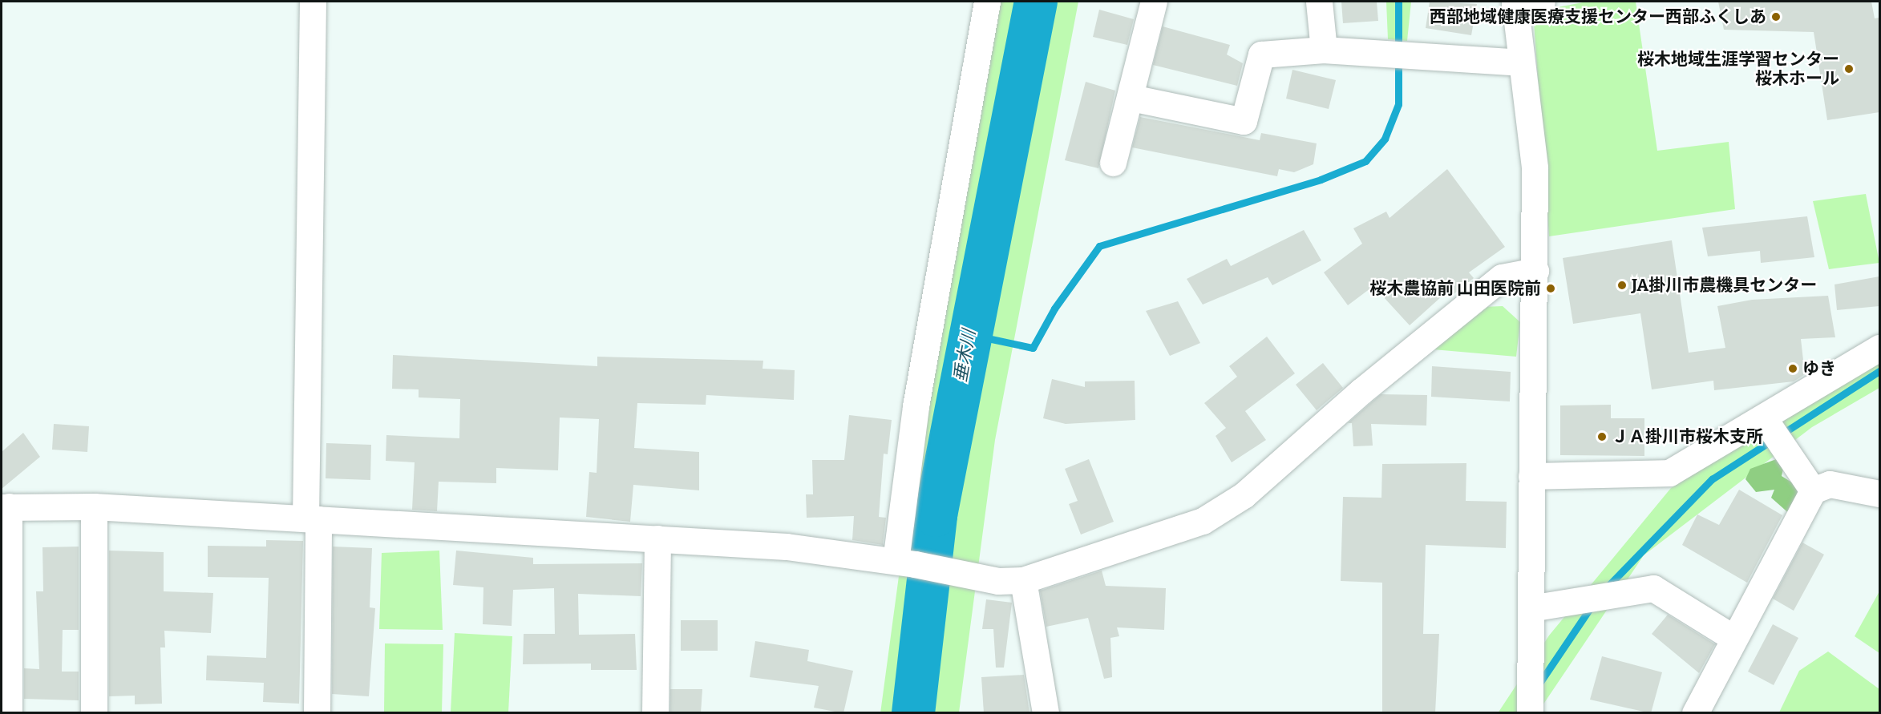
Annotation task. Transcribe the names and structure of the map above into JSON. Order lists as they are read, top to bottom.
{
  "water": ["垂木川"],
  "places": [
    "西部地域健康医療支援センター西部ふくしあ",
    "桜木地域生涯学習センター 桜木ホール",
    "JA掛川市農機具センター",
    "桜木農協前 山田医院前",
    "ゆき",
    "ＪＡ掛川市桜木支所"
  ]
}
